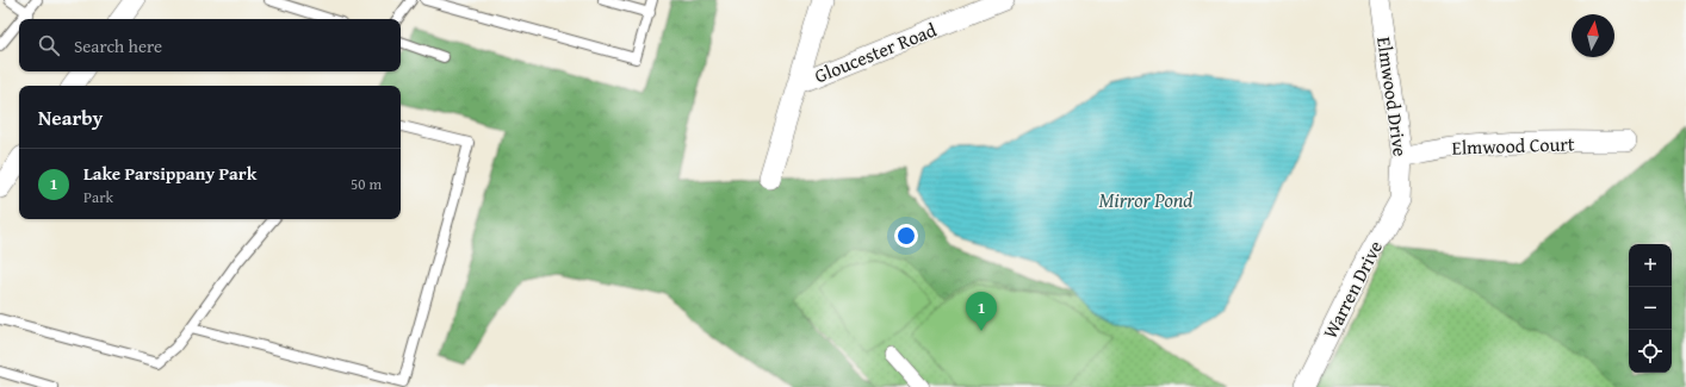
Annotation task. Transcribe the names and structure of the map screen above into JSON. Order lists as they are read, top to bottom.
{
  "streets": {
    "street": [
      "Gloucester Road",
      "Elmwood Drive",
      "Elmwood Court",
      "Warren Drive"
    ]
  },
  "crossings": [
    ["Elmwood Drive", "Elmwood Court"],
    ["Elmwood Drive", "Warren Drive"]
  ],
  "water": ["Mirror Pond"],
  "north": "top",
  "page": {
    "search": "Search here",
    "heading": "Nearby",
    "list": [
      {
        "mark": "1",
        "name": "Lake Parsippany Park",
        "note": "Park",
        "value": "50 m"
      }
    ],
    "map_buttons": ["+", "−"],
    "pins": "1"
  }
}
